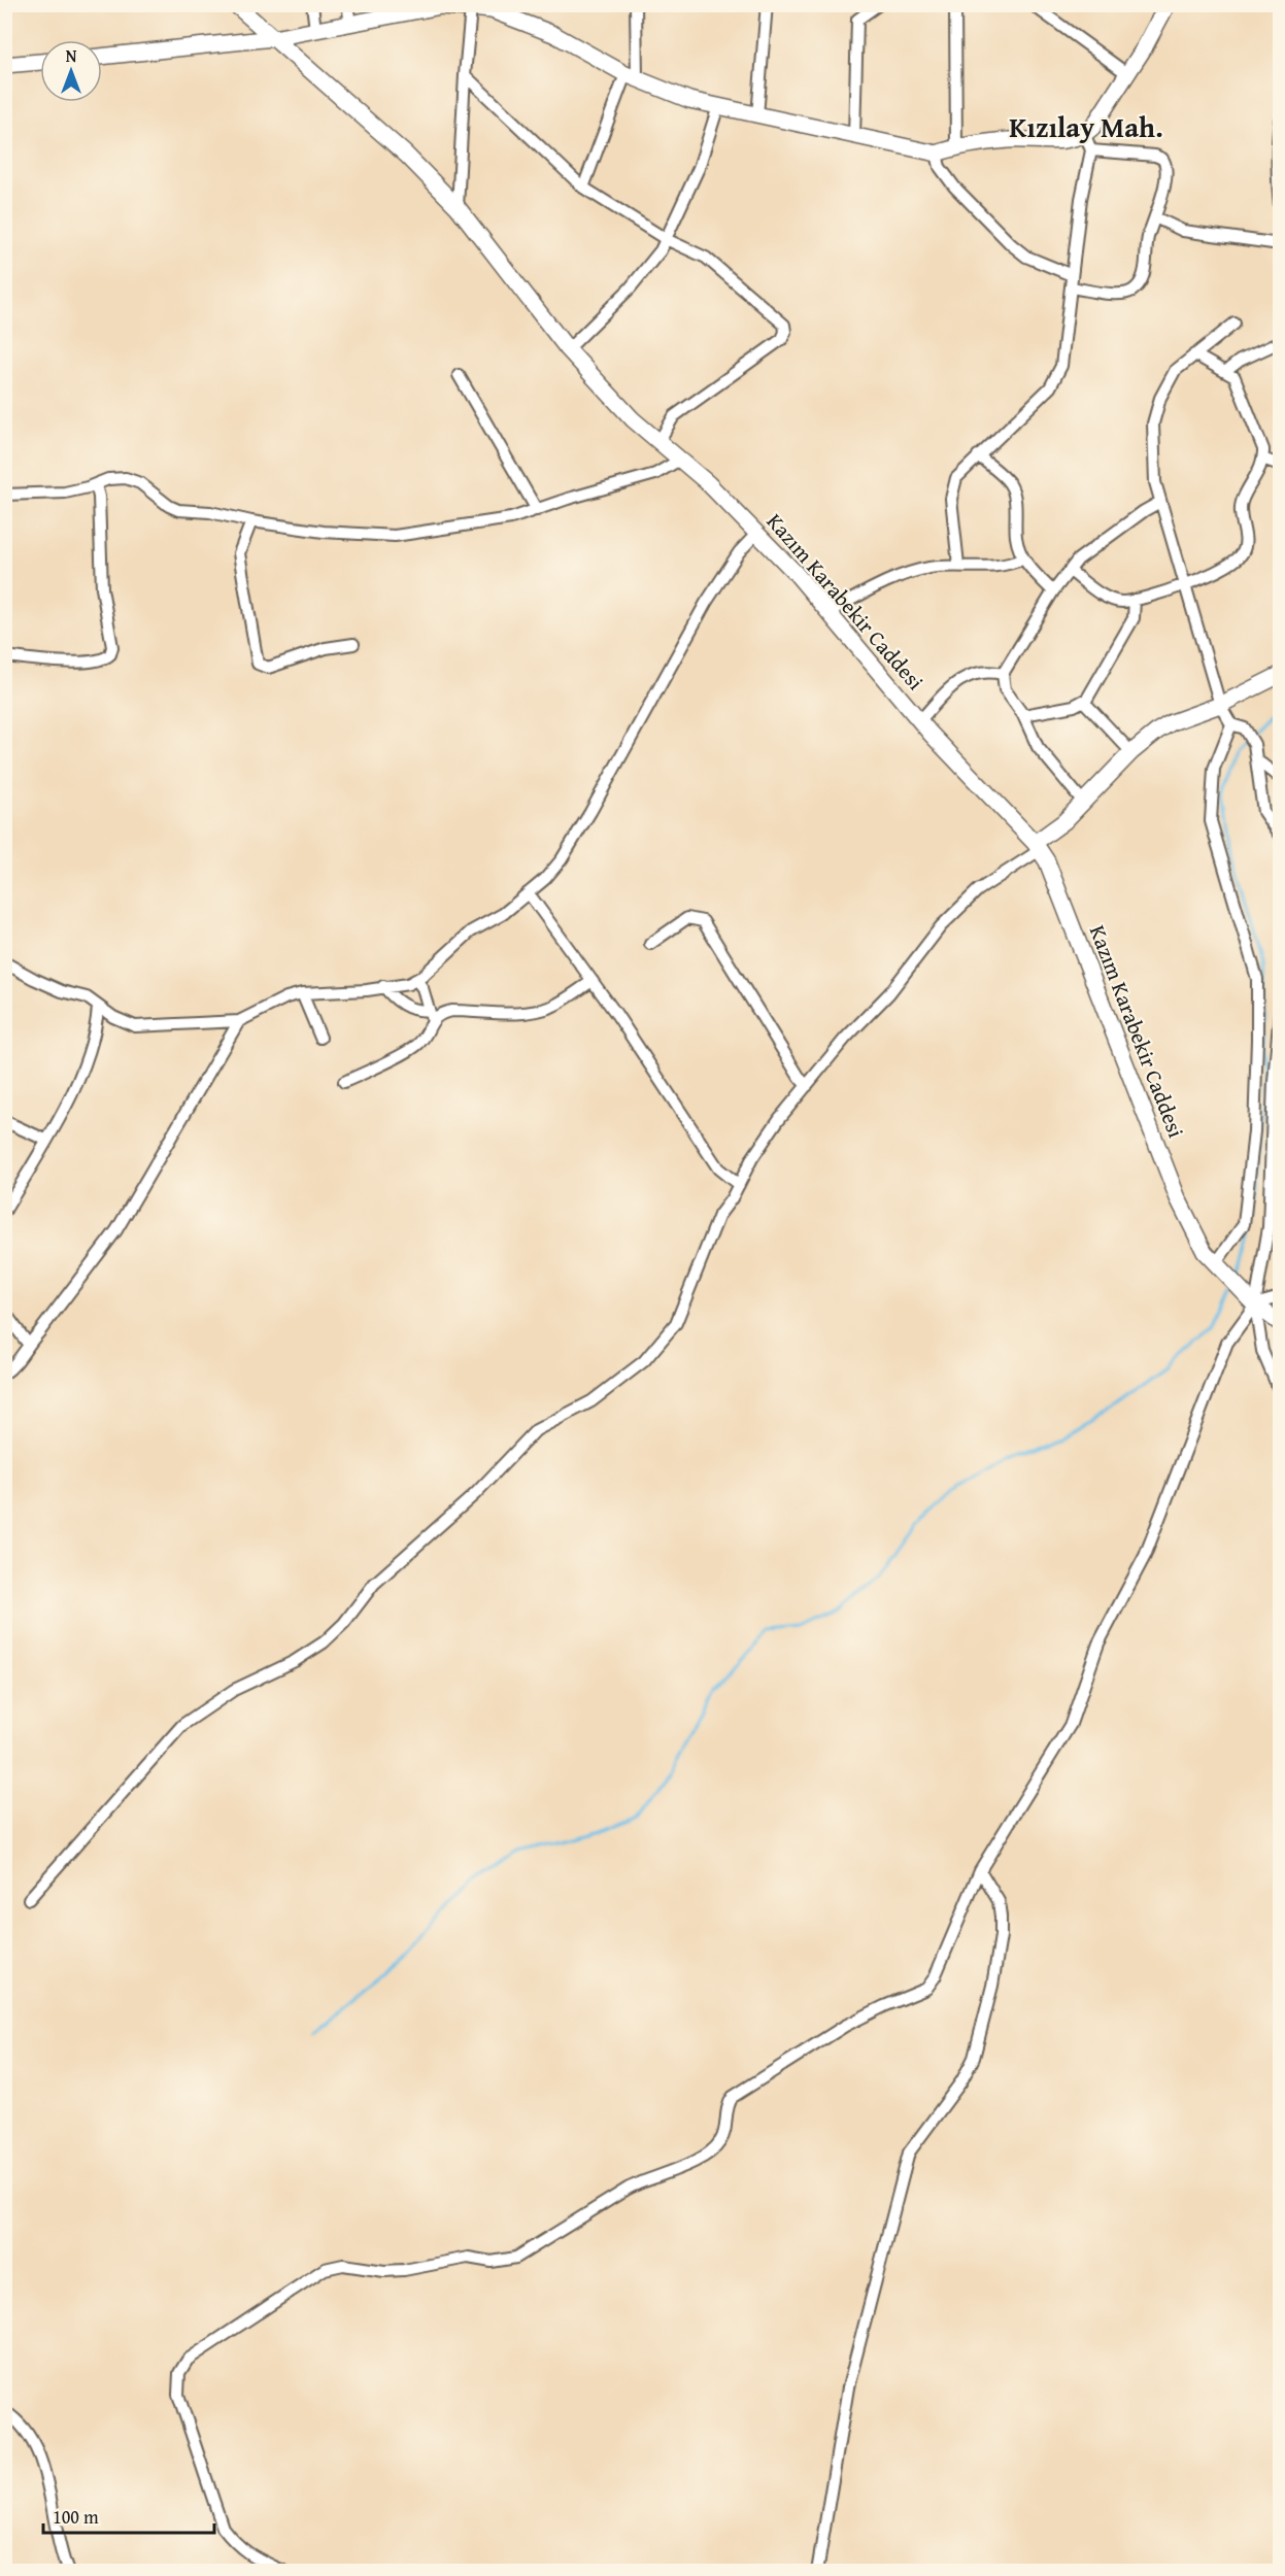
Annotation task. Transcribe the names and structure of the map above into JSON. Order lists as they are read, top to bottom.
{
  "streets": {
    "street": ["Kazım Karabekir Caddesi"]
  },
  "districts": ["Kızılay Mah."],
  "scale_bar": "100 m",
  "north": "top"
}
